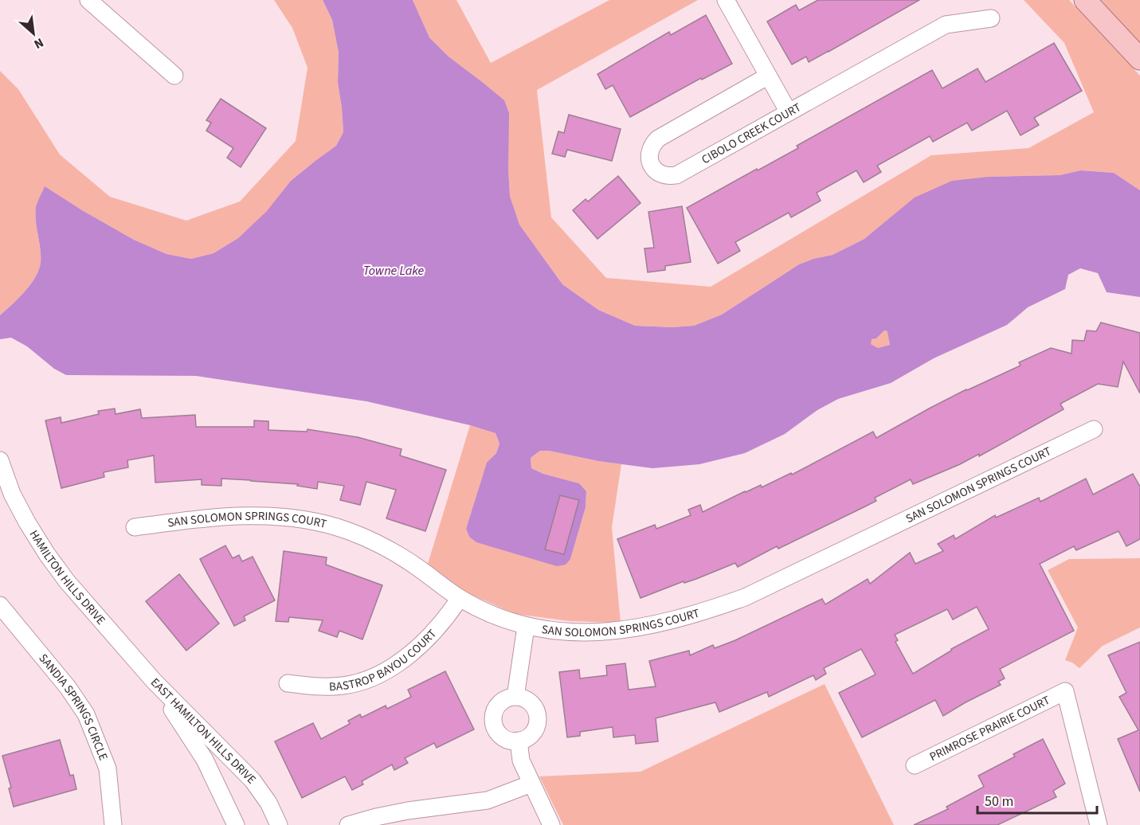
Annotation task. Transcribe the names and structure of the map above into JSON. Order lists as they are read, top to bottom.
{
  "streets": {
    "street": [
      "CIBOLO CREEK COURT",
      "SAN SOLOMON SPRINGS COURT",
      "HAMILTON HILLS DRIVE",
      "BASTROP BAYOU COURT",
      "SANDIA SPRINGS CIRCLE",
      "PRIMROSE PRAIRIE COURT",
      "EAST HAMILTON HILLS DRIVE"
    ]
  },
  "crossings": [
    ["SAN SOLOMON SPRINGS COURT", "BASTROP BAYOU COURT"],
    ["HAMILTON HILLS DRIVE", "EAST HAMILTON HILLS DRIVE"]
  ],
  "water": ["Towne Lake"],
  "scale_bar": "50 m",
  "north": "bottom right"
}
